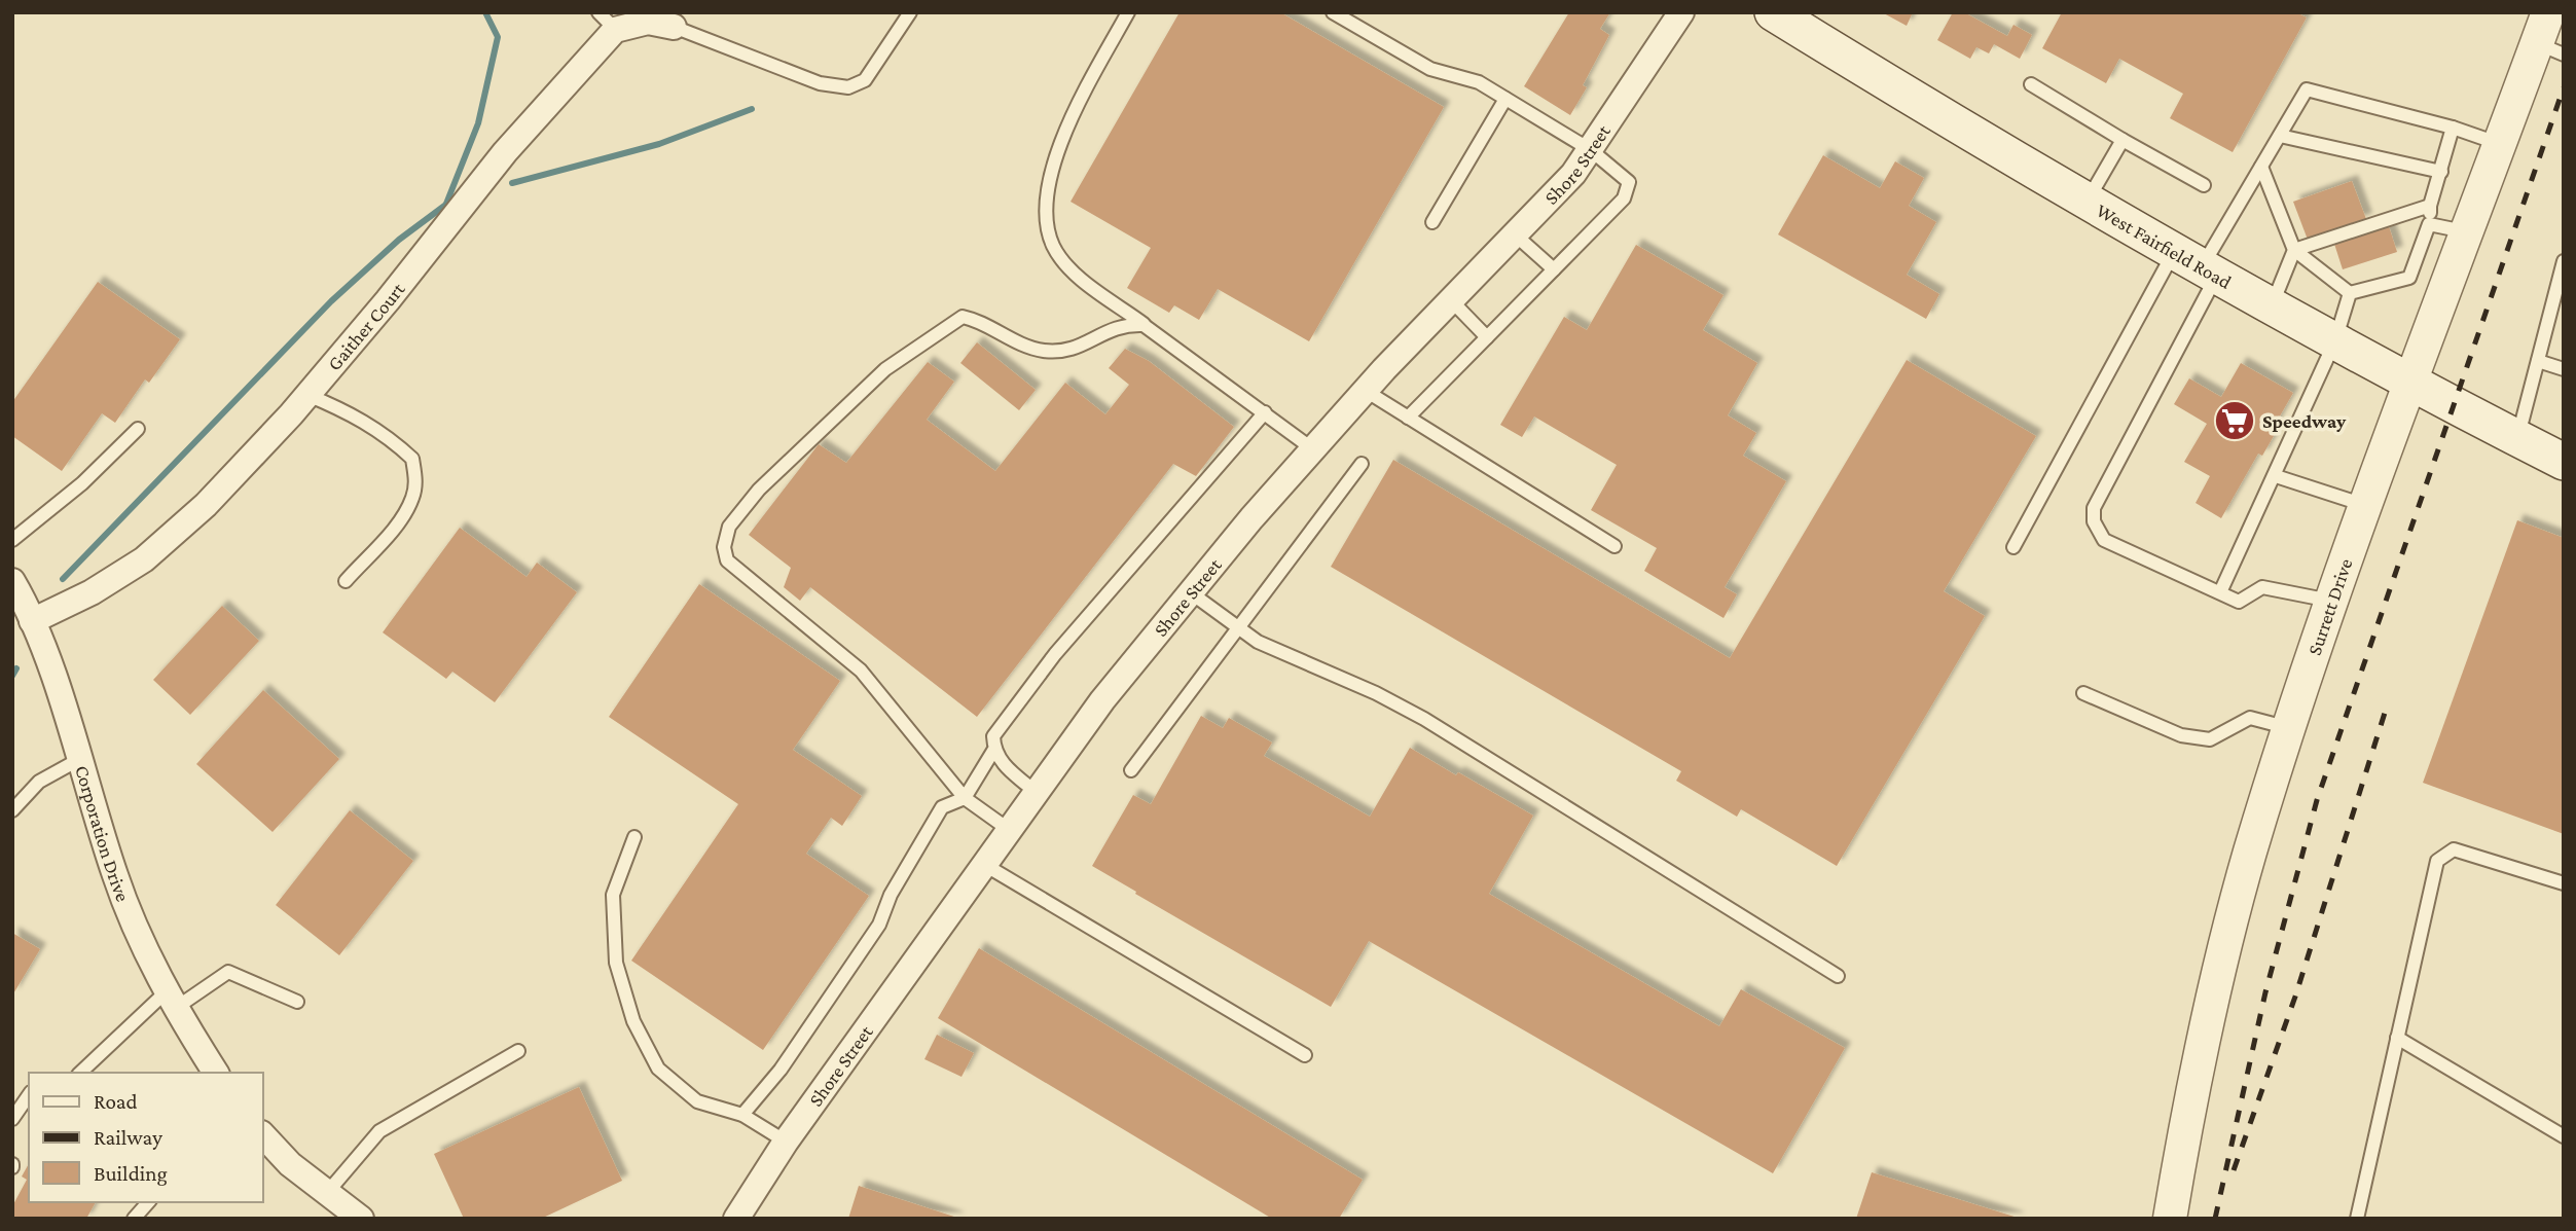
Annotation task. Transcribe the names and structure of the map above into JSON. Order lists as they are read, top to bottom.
{
  "streets": {
    "main road": ["West Fairfield Road"],
    "street": [
      "Shore Street",
      "Gaither Court",
      "Surrett Drive",
      "Corporation Drive"
    ]
  },
  "crossings": [
    ["West Fairfield Road", "Surrett Drive"],
    ["Gaither Court", "Corporation Drive"]
  ],
  "places": {
    "supermarket": ["Speedway"]
  },
  "legend": ["Road", "Railway", "Building"]
}
